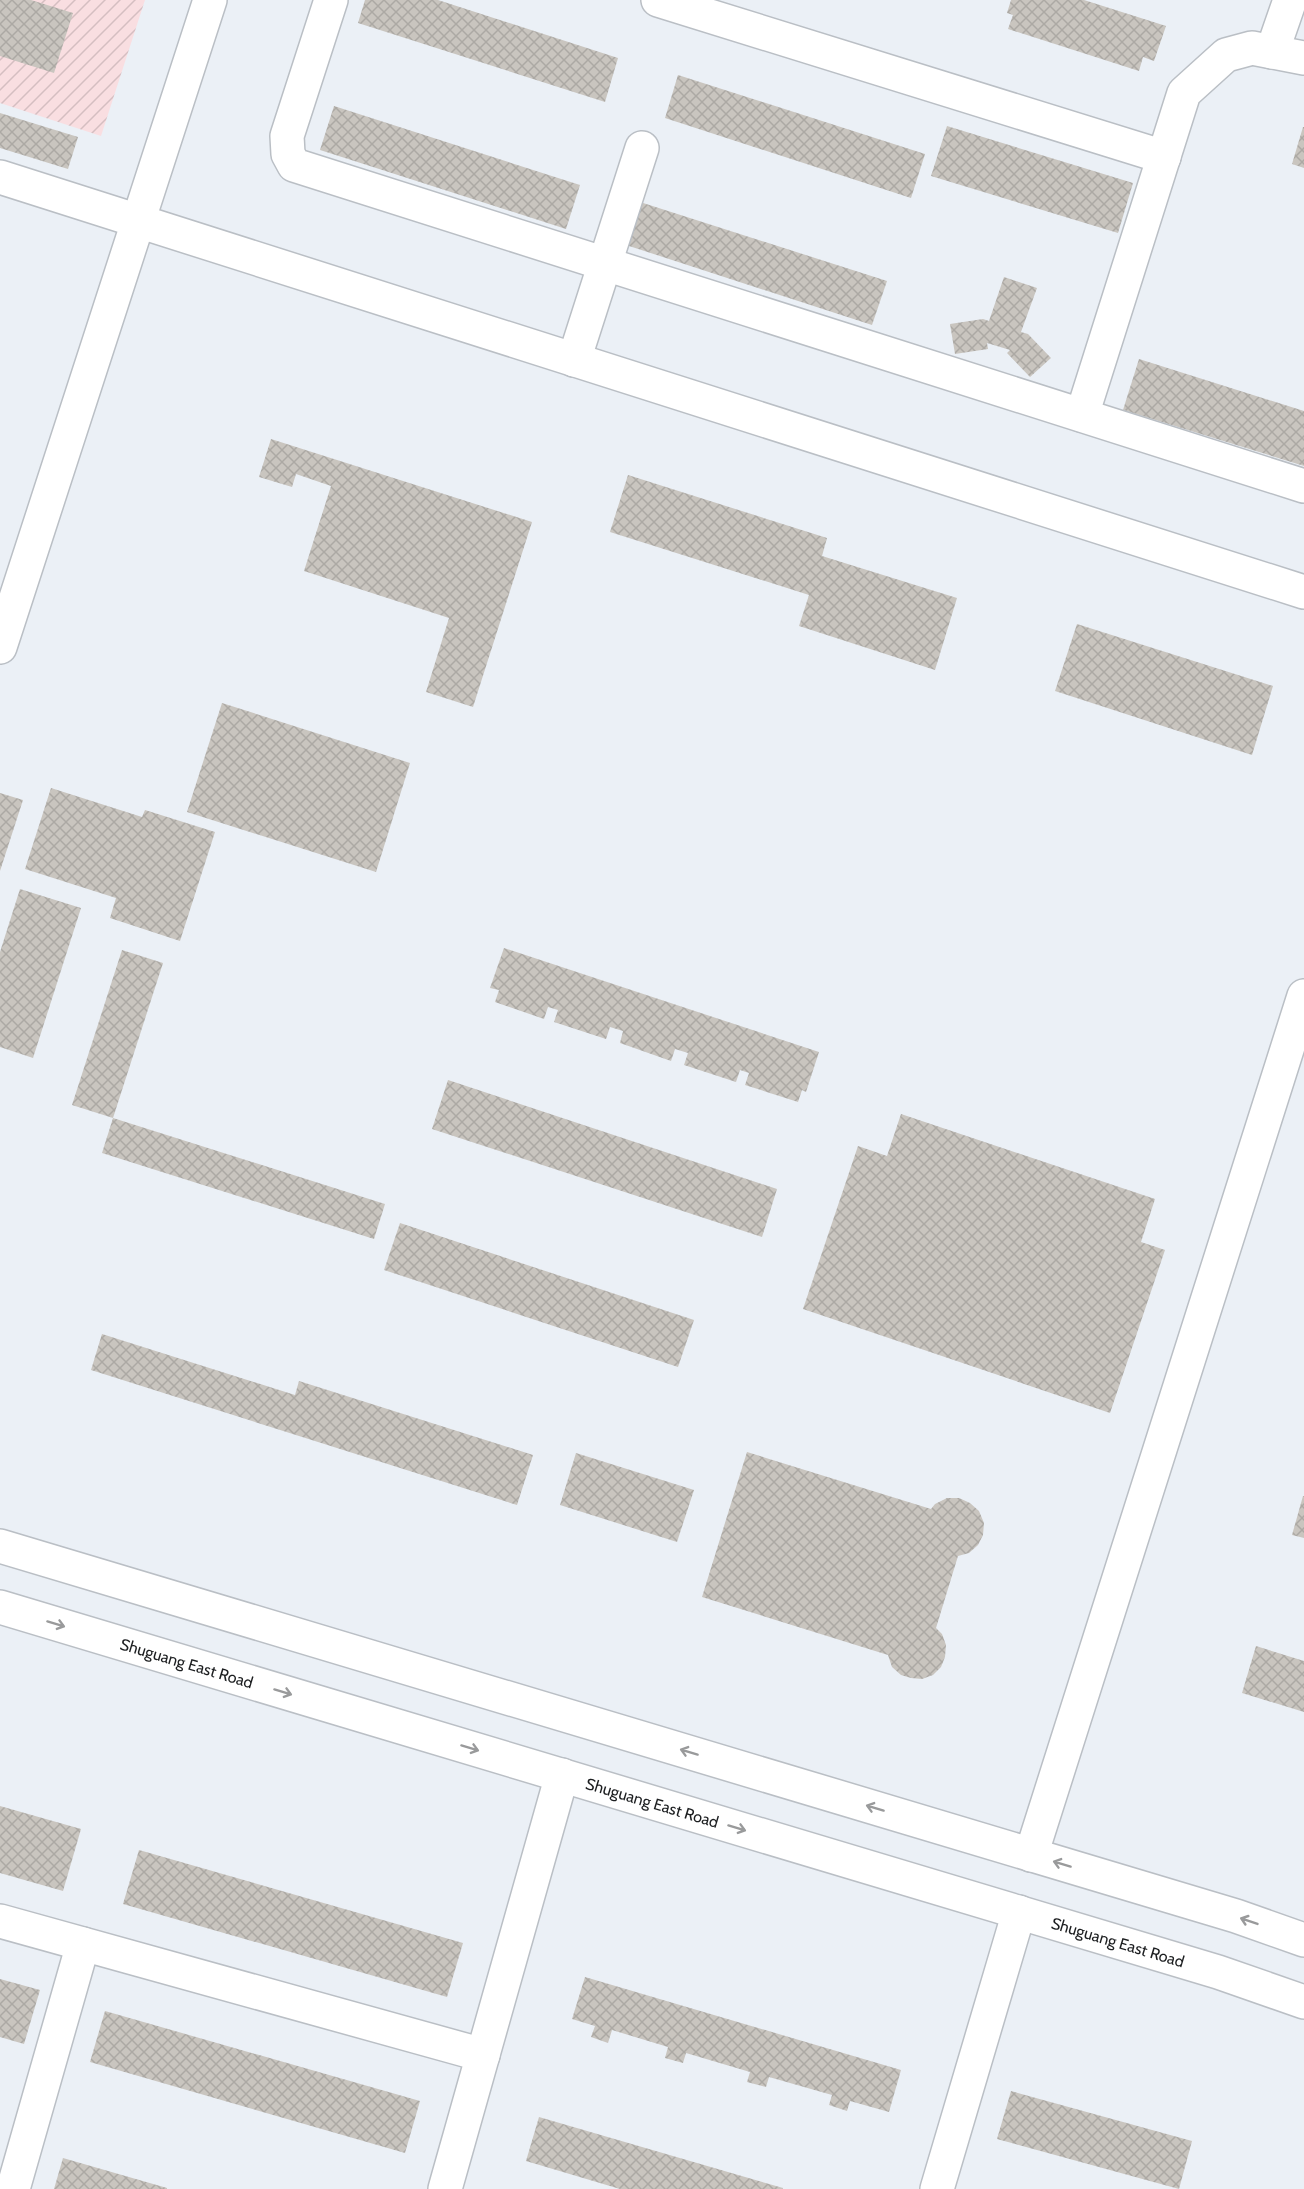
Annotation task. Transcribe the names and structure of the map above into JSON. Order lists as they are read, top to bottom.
{
  "streets": {
    "main road": ["Shuguang East Road"]
  }
}
